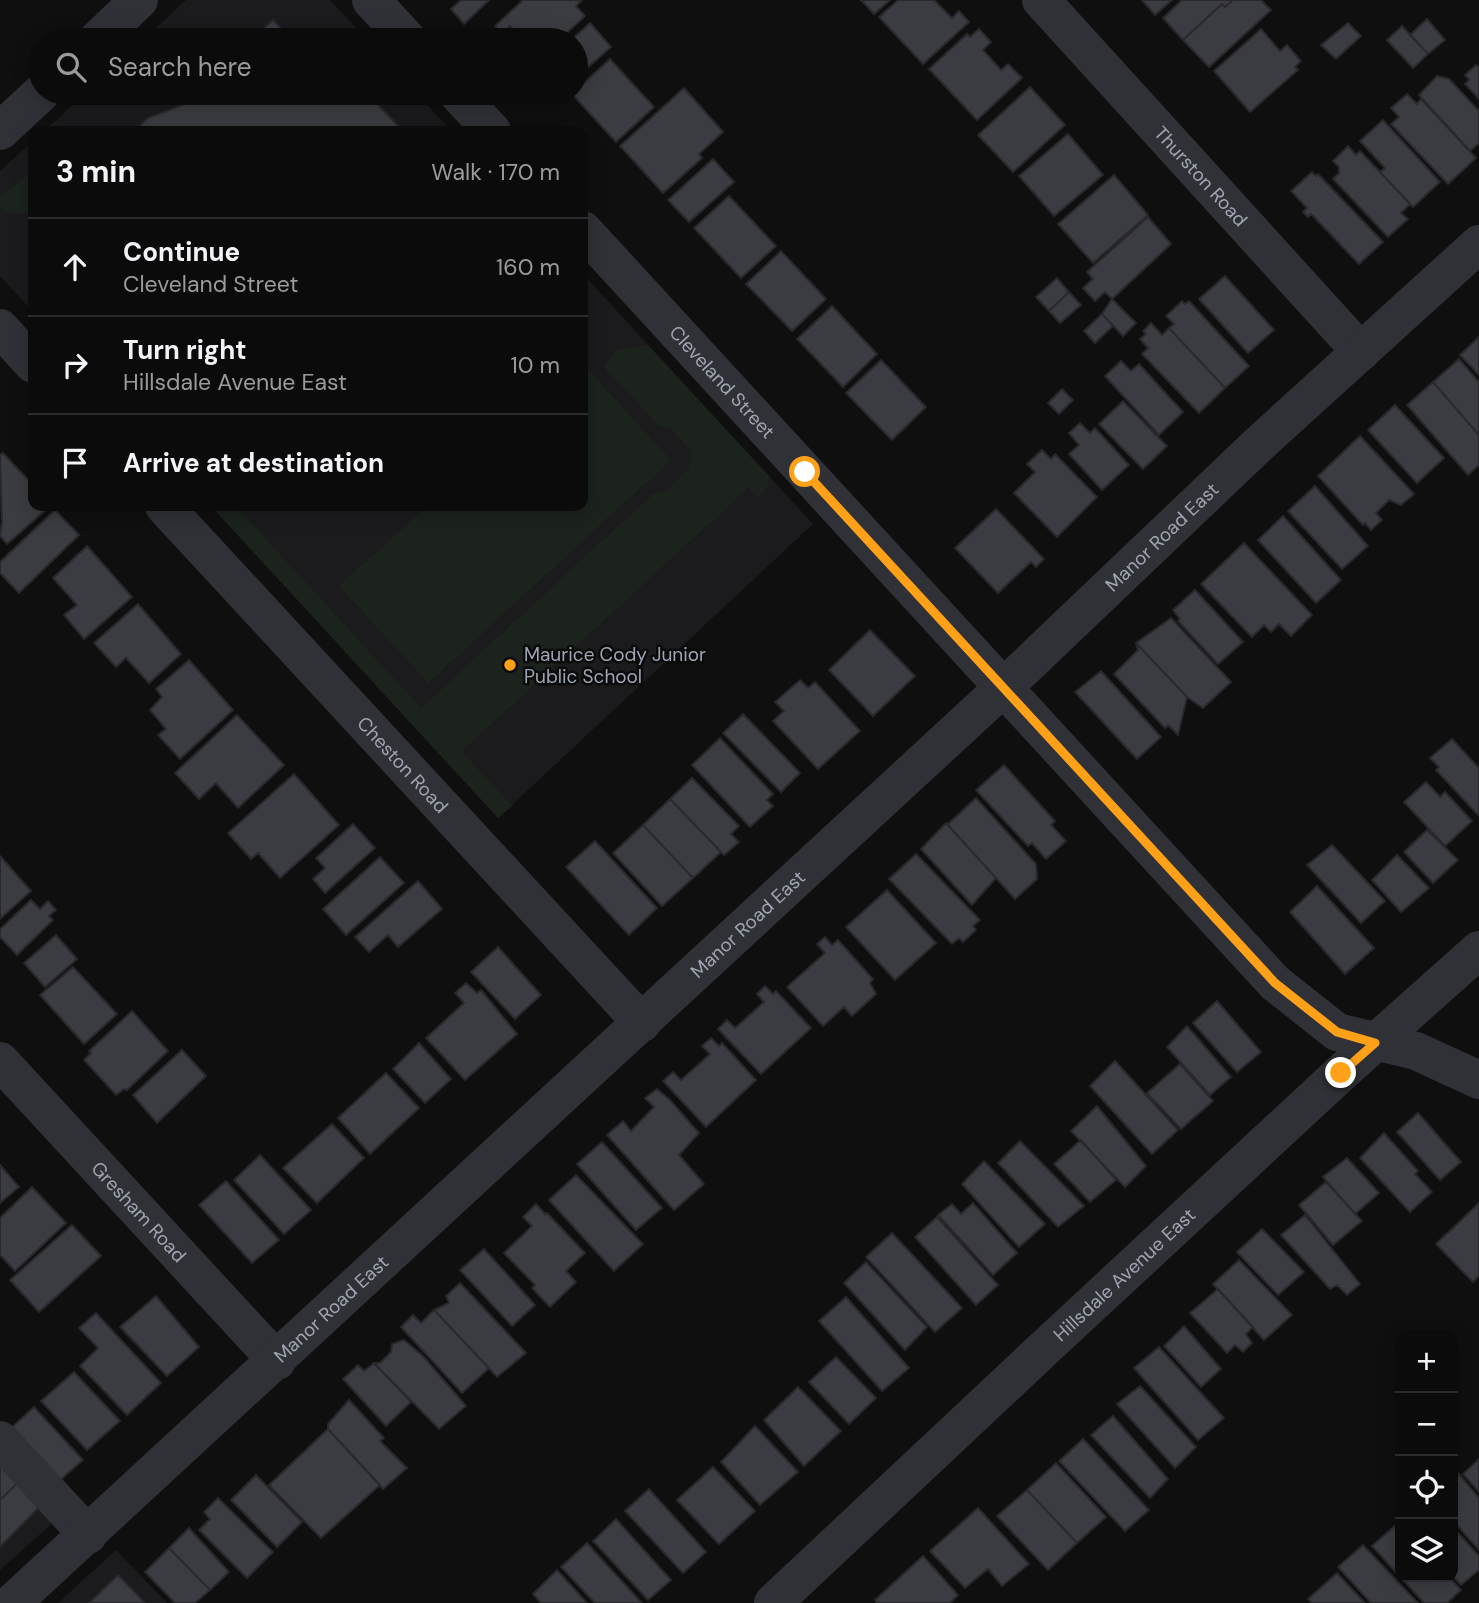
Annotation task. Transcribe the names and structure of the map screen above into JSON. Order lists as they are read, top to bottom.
{
  "streets": {
    "street": [
      "Thurston Road",
      "Cleveland Street",
      "Manor Road East",
      "Cheston Road",
      "Gresham Road",
      "Hillsdale Avenue East"
    ]
  },
  "crossings": [
    ["Thurston Road", "Manor Road East"],
    ["Cleveland Street", "Manor Road East"],
    ["Cleveland Street", "Hillsdale Avenue East"],
    ["Manor Road East", "Cheston Road"],
    ["Manor Road East", "Gresham Road"]
  ],
  "places": ["Maurice Cody Junior Public School"],
  "page": {
    "search": "Search here",
    "heading": ["3 min", "Walk · 170 m"],
    "list": [
      ["Continue", "Cleveland Street", "160 m"],
      ["Turn right", "Hillsdale Avenue East", "10 m"],
      "Arrive at destination"
    ],
    "map_buttons": ["+", "−"]
  }
}
